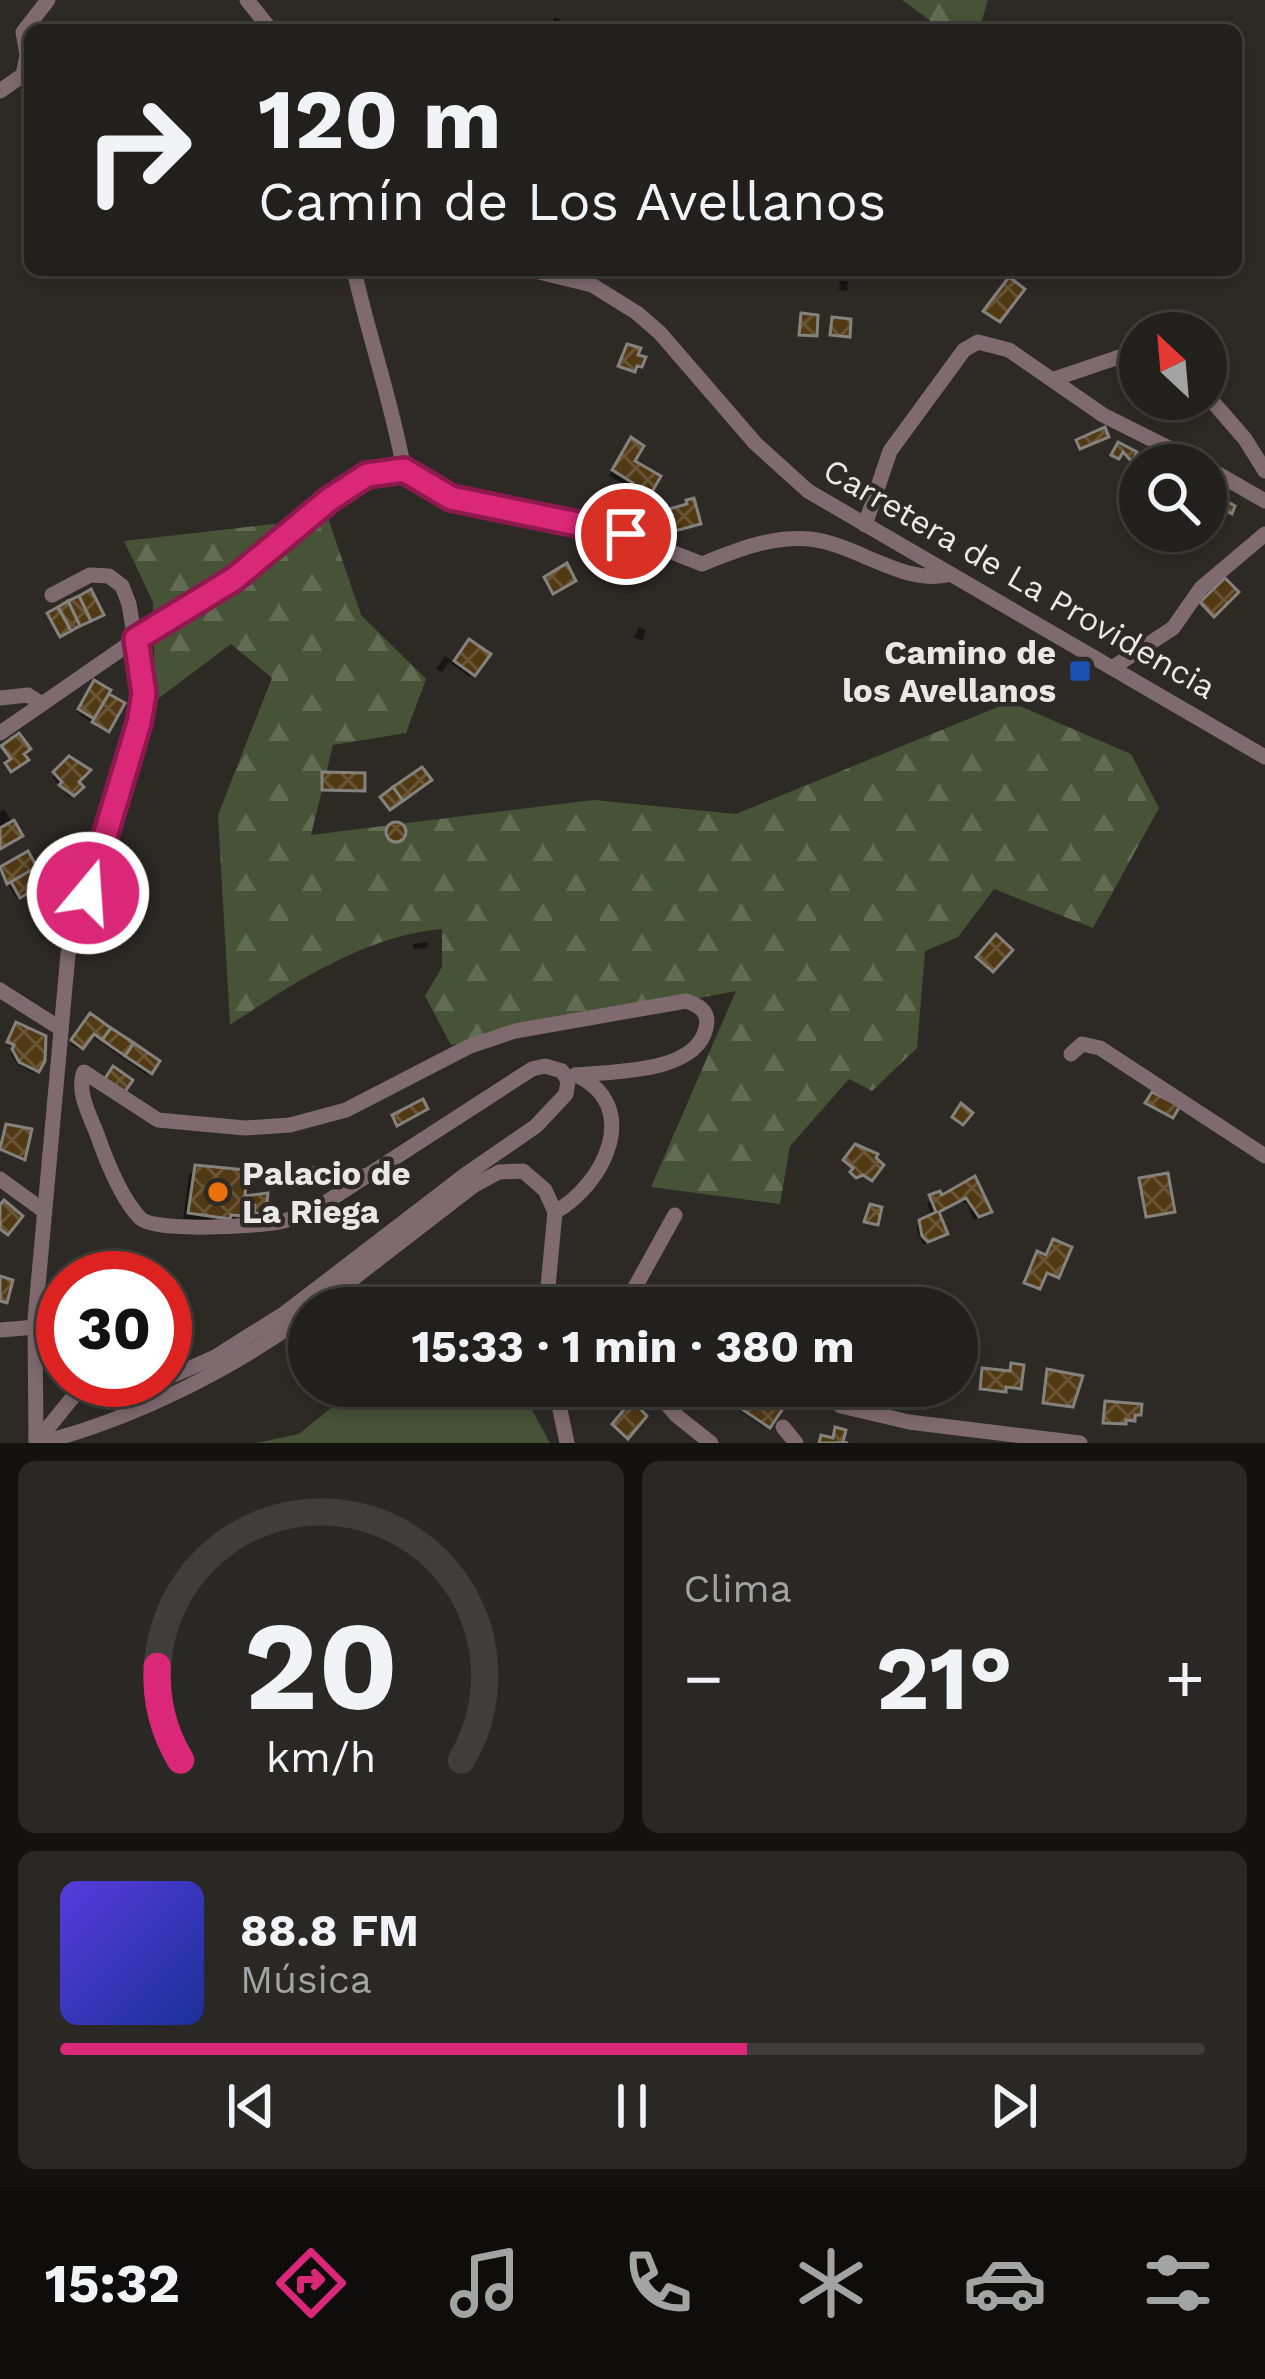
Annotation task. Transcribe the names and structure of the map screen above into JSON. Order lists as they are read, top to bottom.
{
  "streets": {
    "street": ["Carretera de La Providencia"]
  },
  "places": {
    "transit": ["Camino de los Avellanos"],
    "other": ["Palacio de La Riega"]
  },
  "north": "top left",
  "page": {
    "turn": ["120 m", "Camín de Los Avellanos"],
    "limit": "30",
    "trip": "15:33 · 1 min · 380 m",
    "tile": "Clima",
    "heat": ["−", "21°", "+"],
    "song": ["88.8 FM", "Música"],
    "tabs": "15:32",
    "gauge": ["20", "km/h"]
  }
}
